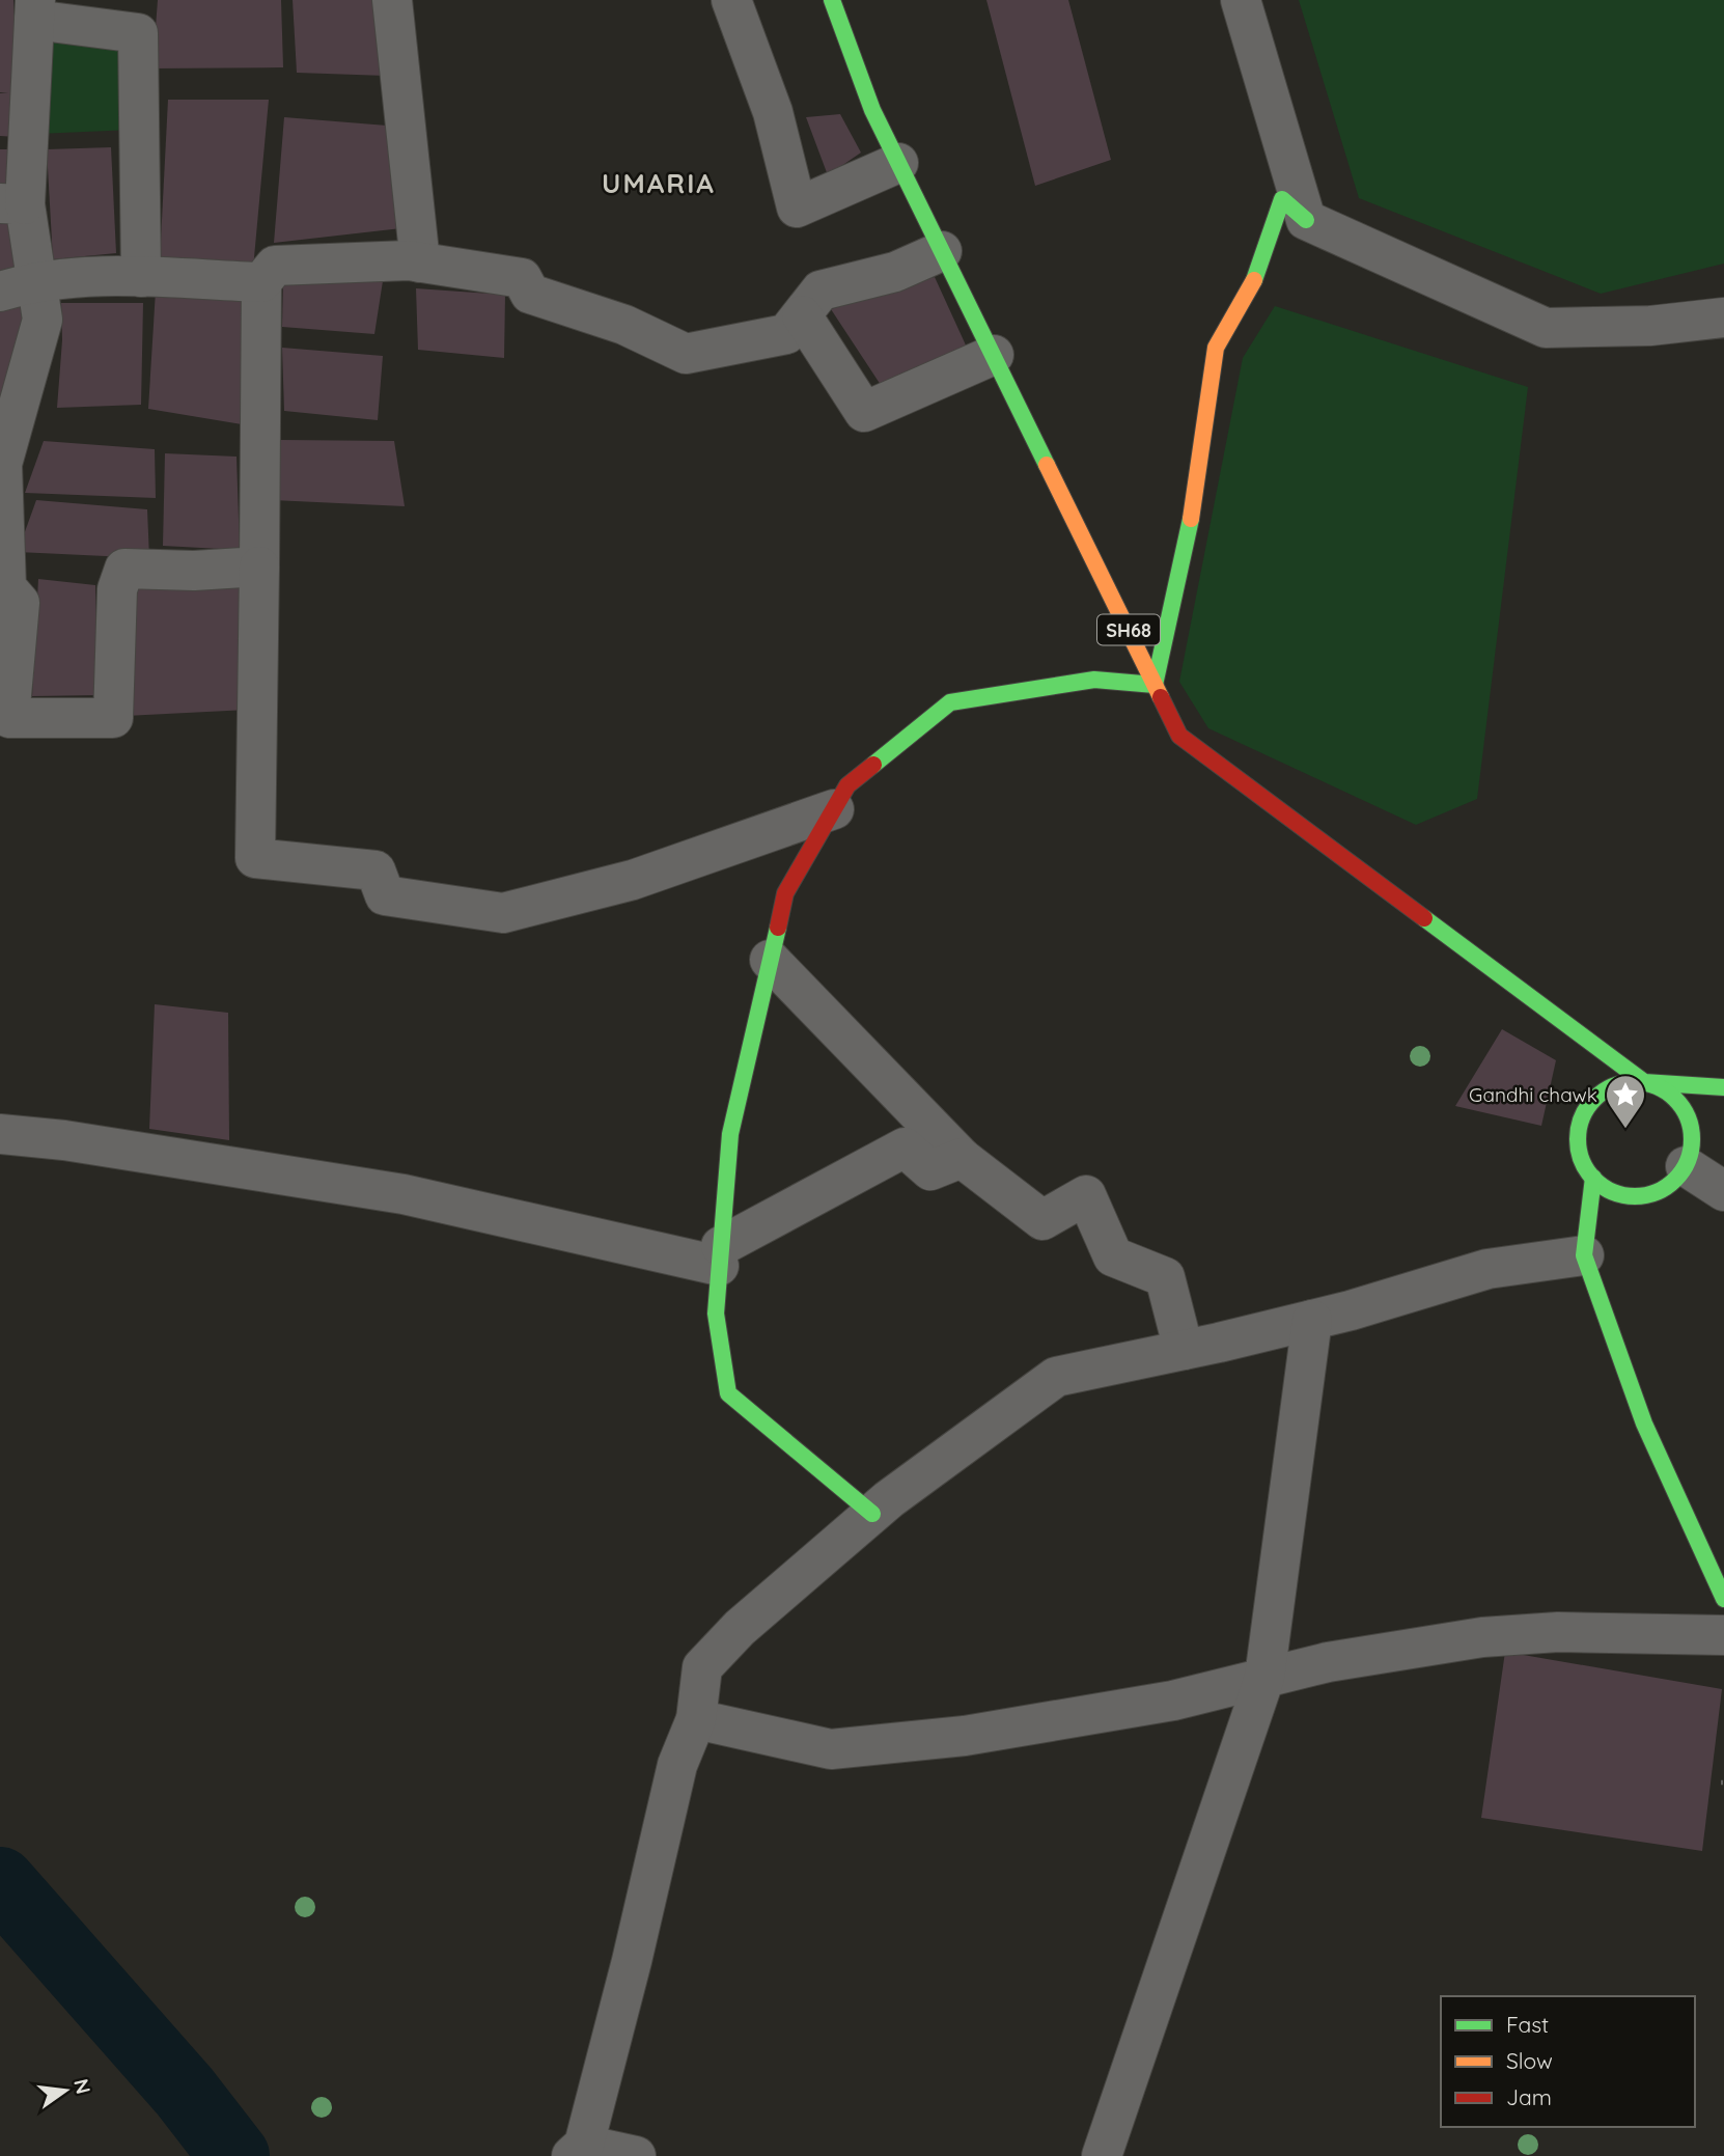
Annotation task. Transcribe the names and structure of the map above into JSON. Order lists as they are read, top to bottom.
{
  "streets": {
    "main road": ["SH68"]
  },
  "districts": ["UMARIA"],
  "places": {
    "place": ["Gandhi chawk"]
  },
  "legend": ["Fast", "Slow", "Jam"],
  "north": "right"
}
